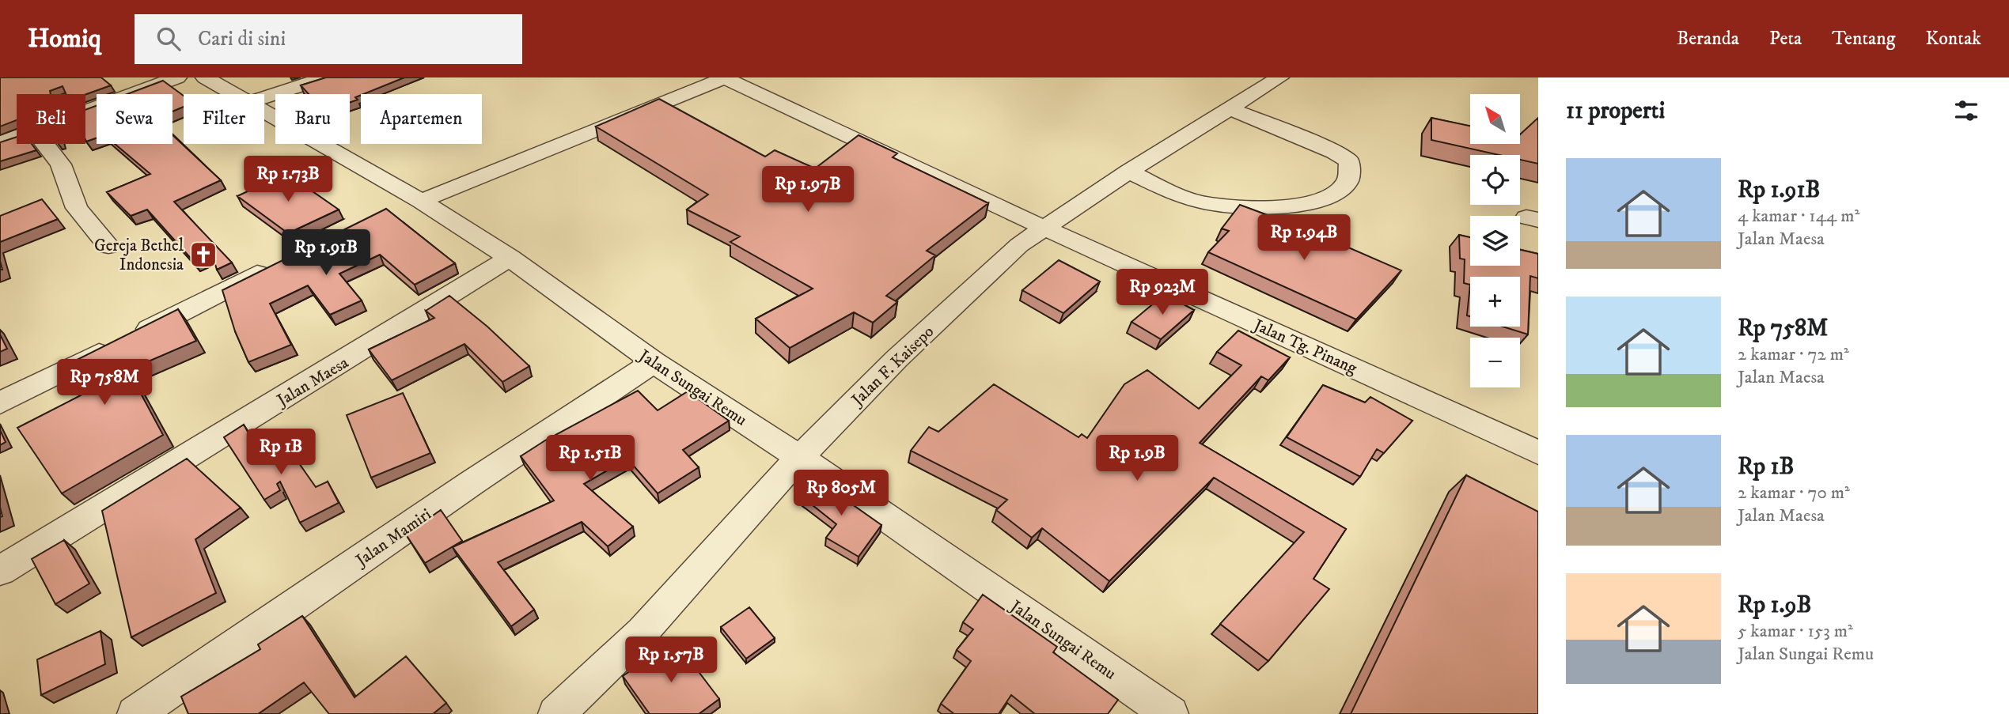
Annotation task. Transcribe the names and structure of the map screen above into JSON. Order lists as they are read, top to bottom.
{
  "streets": {
    "street": [
      "Jalan Tg. Pinang",
      "Jalan F. Kaisepo",
      "Jalan Maesa",
      "Jalan Sungai Remu",
      "Jalan Mamiri"
    ]
  },
  "crossings": [
    ["Jalan Tg. Pinang", "Jalan F. Kaisepo"],
    ["Jalan F. Kaisepo", "Jalan Sungai Remu"],
    ["Jalan Maesa", "Jalan Sungai Remu"],
    ["Jalan Sungai Remu", "Jalan Mamiri"]
  ],
  "places": {
    "church": ["Gereja Bethel Indonesia"]
  },
  "north": "top left",
  "page": {
    "header": "Homiq",
    "search": "Cari di sini",
    "nav": [
      "Beranda",
      "Peta",
      "Tentang",
      "Kontak"
    ],
    "heading": "11 properti",
    "map_buttons": ["+", "−"],
    "chip": [
      "Beli",
      "Sewa",
      "Filter",
      "Baru",
      "Apartemen"
    ],
    "list": [
      {
        "name": "Rp 1.91B",
        "note": "4 kamar · 144 m² · Jalan Maesa"
      },
      {
        "name": "Rp 758M",
        "note": "2 kamar · 72 m² · Jalan Maesa"
      },
      {
        "name": "Rp 1B",
        "note": "2 kamar · 70 m² · Jalan Maesa"
      },
      {
        "name": "Rp 1.9B",
        "note": "5 kamar · 153 m² · Jalan Sungai Remu"
      }
    ],
    "price": [
      "Rp 1.73B",
      "Rp 1.97B",
      "Rp 1.94B",
      "Rp 1.91B",
      "Rp 923M",
      "Rp 758M",
      "Rp 1B",
      "Rp 1.51B",
      "Rp 1.9B",
      "Rp 805M",
      "Rp 1.57B"
    ]
  }
}
